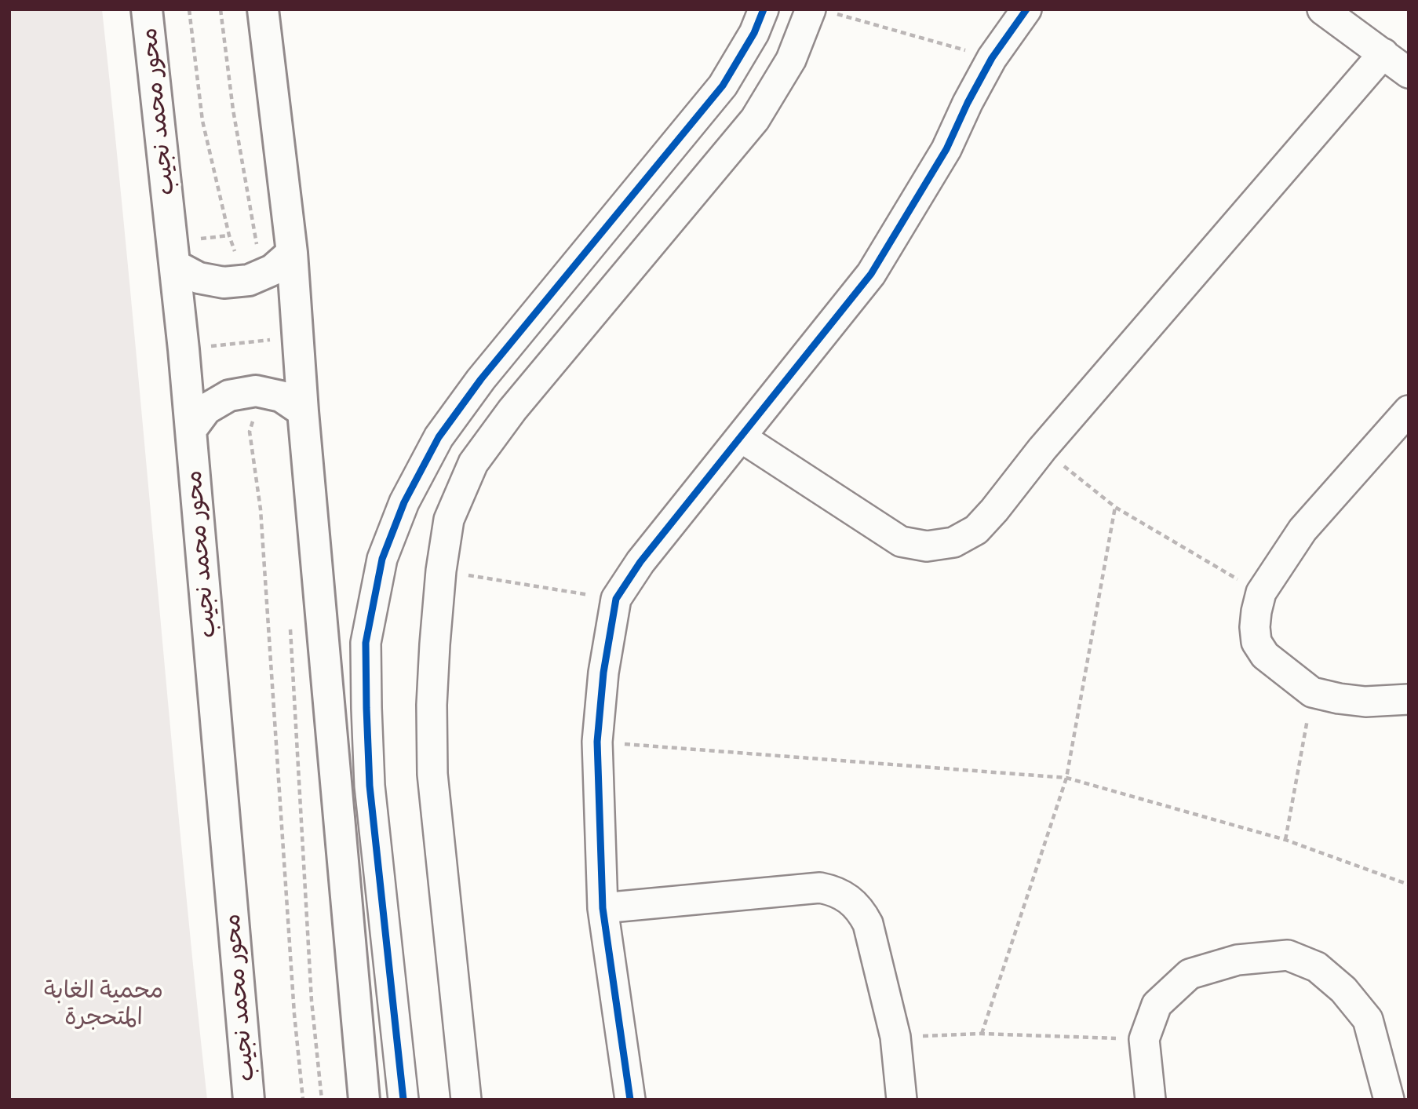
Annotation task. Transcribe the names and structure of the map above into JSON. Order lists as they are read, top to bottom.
{
  "streets": {
    "main road": ["محور محمد نجيب"]
  },
  "parks": ["محمية الغابة المتحجرة"]
}
